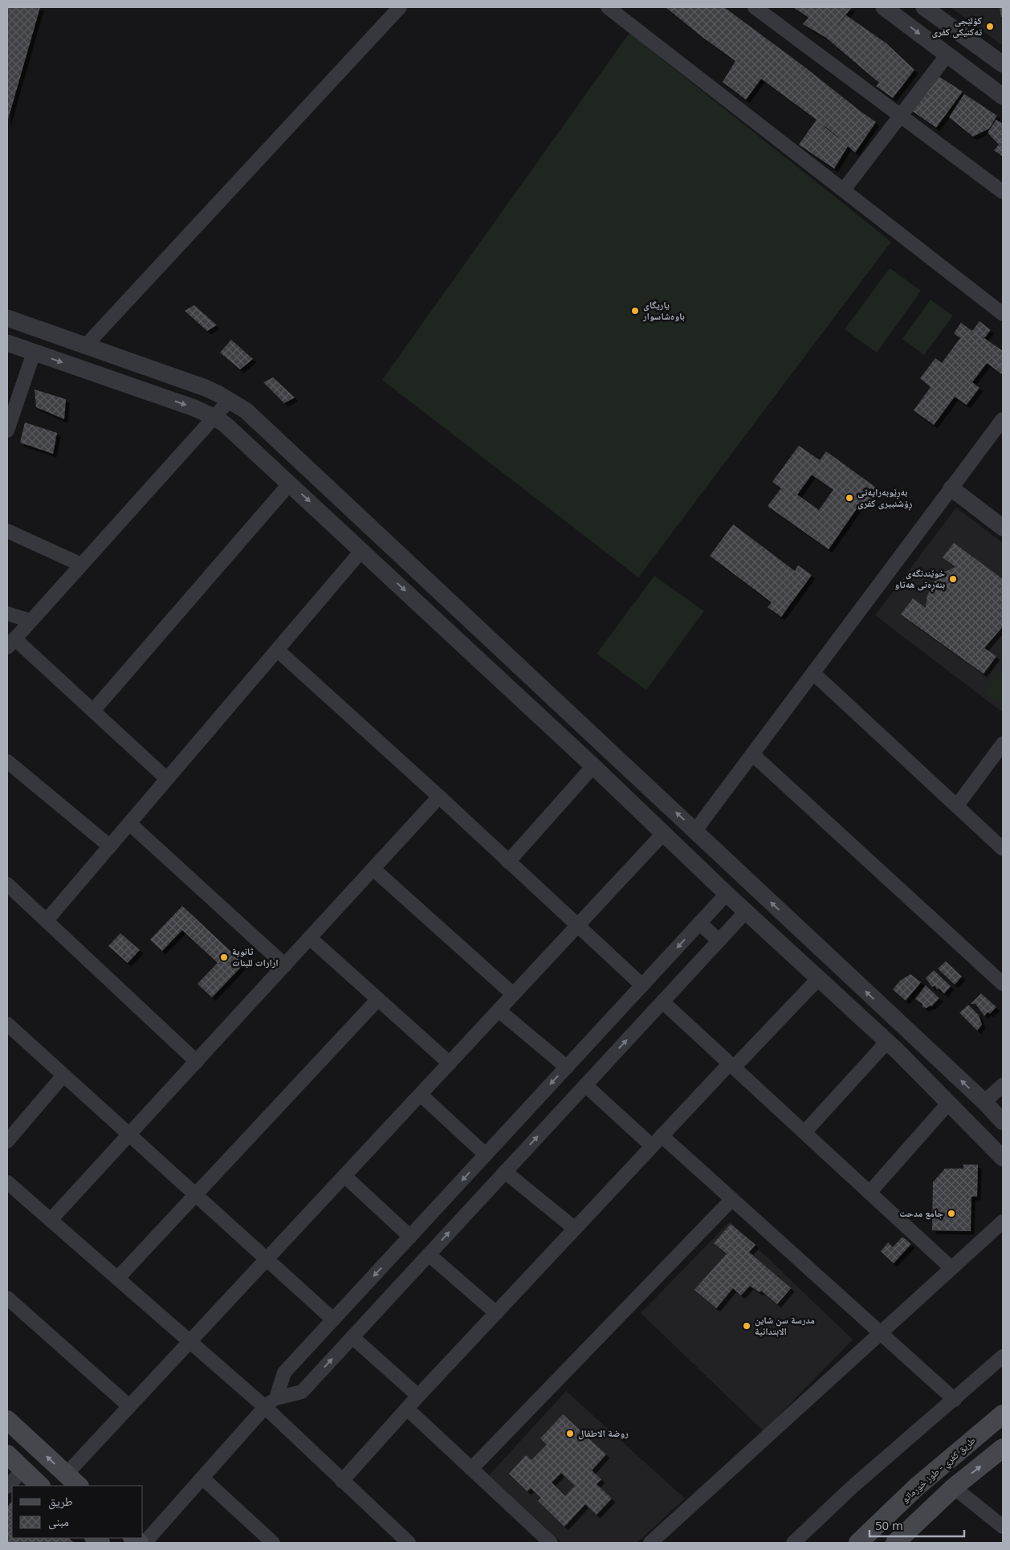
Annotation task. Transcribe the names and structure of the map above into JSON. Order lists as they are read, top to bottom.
{
  "streets": {
    "main road": ["طريق كفري - طوز خورماتو"]
  },
  "places": [
    "کۆلێجی تەکنیکی کفری",
    "یاریگای باوەشاسوار",
    "بەڕێوبەرایەتی ڕۆشنبیری کفری",
    "خوێندنگەی بنەڕەتی هەتاو",
    "ثانوية ارارات للبنات",
    "جامع مدحت",
    "مدرسة سن شاين الابتدائية",
    "روضة الاطفال"
  ],
  "legend": ["طريق", "مبنى"],
  "scale_bar": "50 m"
}
